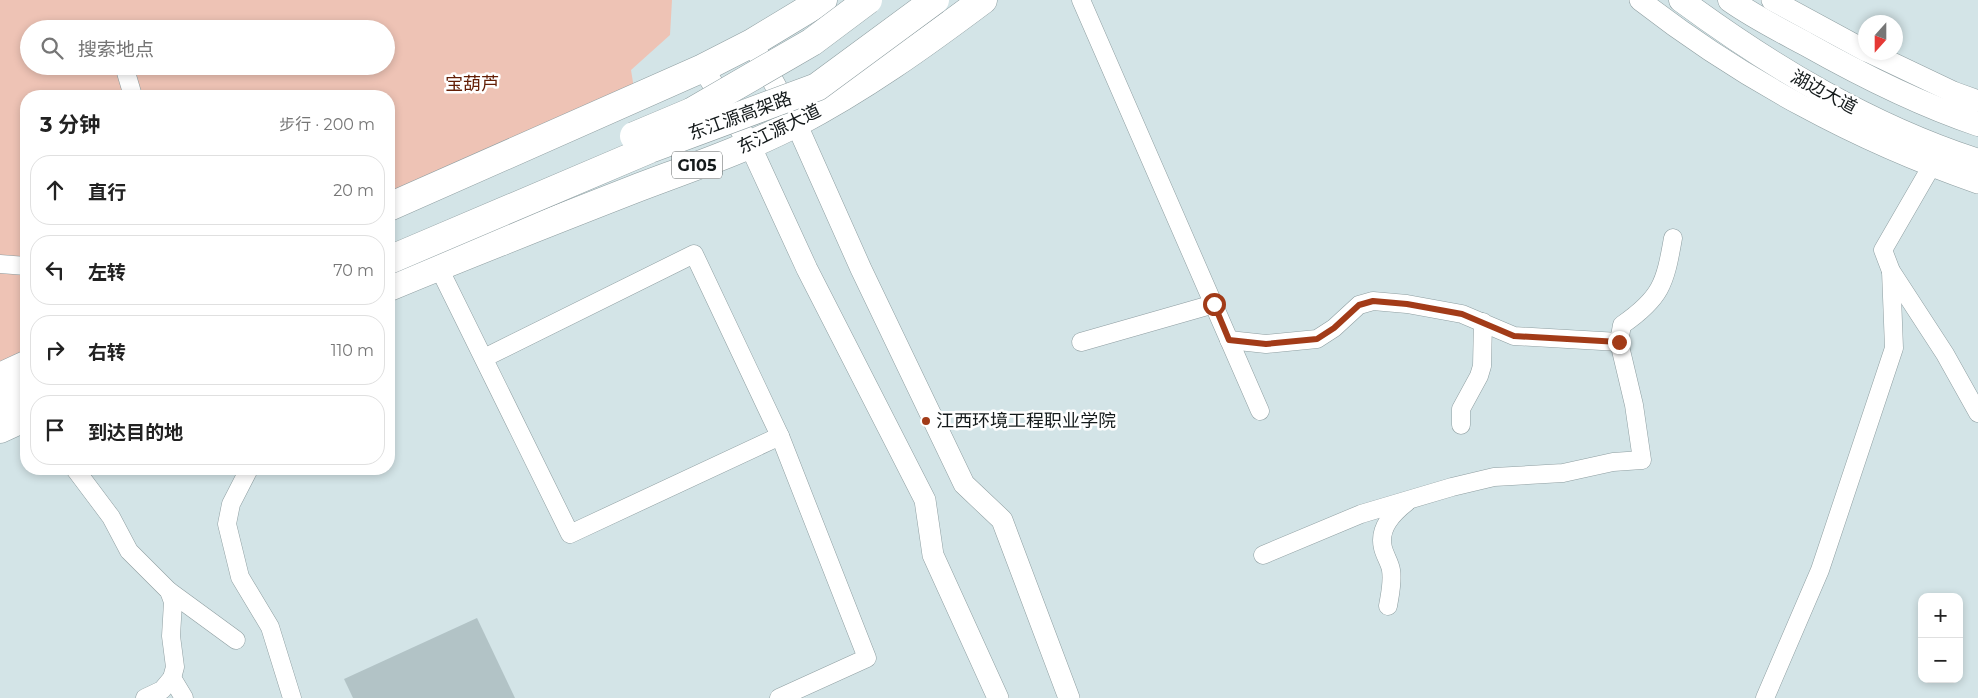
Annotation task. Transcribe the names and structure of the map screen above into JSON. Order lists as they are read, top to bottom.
{
  "streets": {
    "highway": ["东江源高架路", "东江源大道", "G105"],
    "main road": ["湖边大道"]
  },
  "parks": ["宝葫芦"],
  "places": ["江西环境工程职业学院"],
  "north": "bottom",
  "page": {
    "search": "搜索地点",
    "heading": ["3 分钟", "步行 · 200 m"],
    "list": [
      ["直行", "20 m"],
      ["左转", "70 m"],
      ["右转", "110 m"],
      "到达目的地"
    ],
    "map_buttons": ["+", "−"]
  }
}
